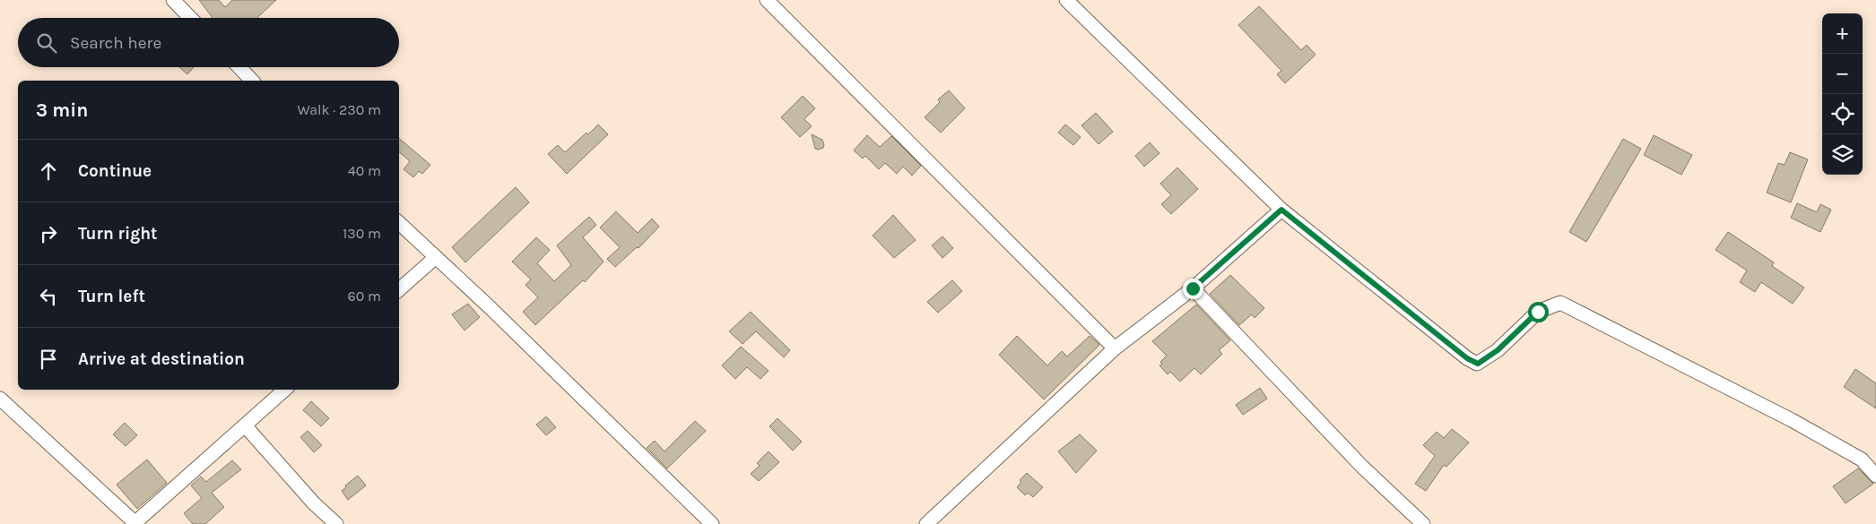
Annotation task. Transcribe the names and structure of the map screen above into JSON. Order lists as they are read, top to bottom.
{
  "page": {
    "map_buttons": ["+", "−"],
    "search": "Search here",
    "heading": ["3 min", "Walk · 230 m"],
    "list": [
      ["Continue", "40 m"],
      ["Turn right", "130 m"],
      ["Turn left", "60 m"],
      "Arrive at destination"
    ]
  }
}
